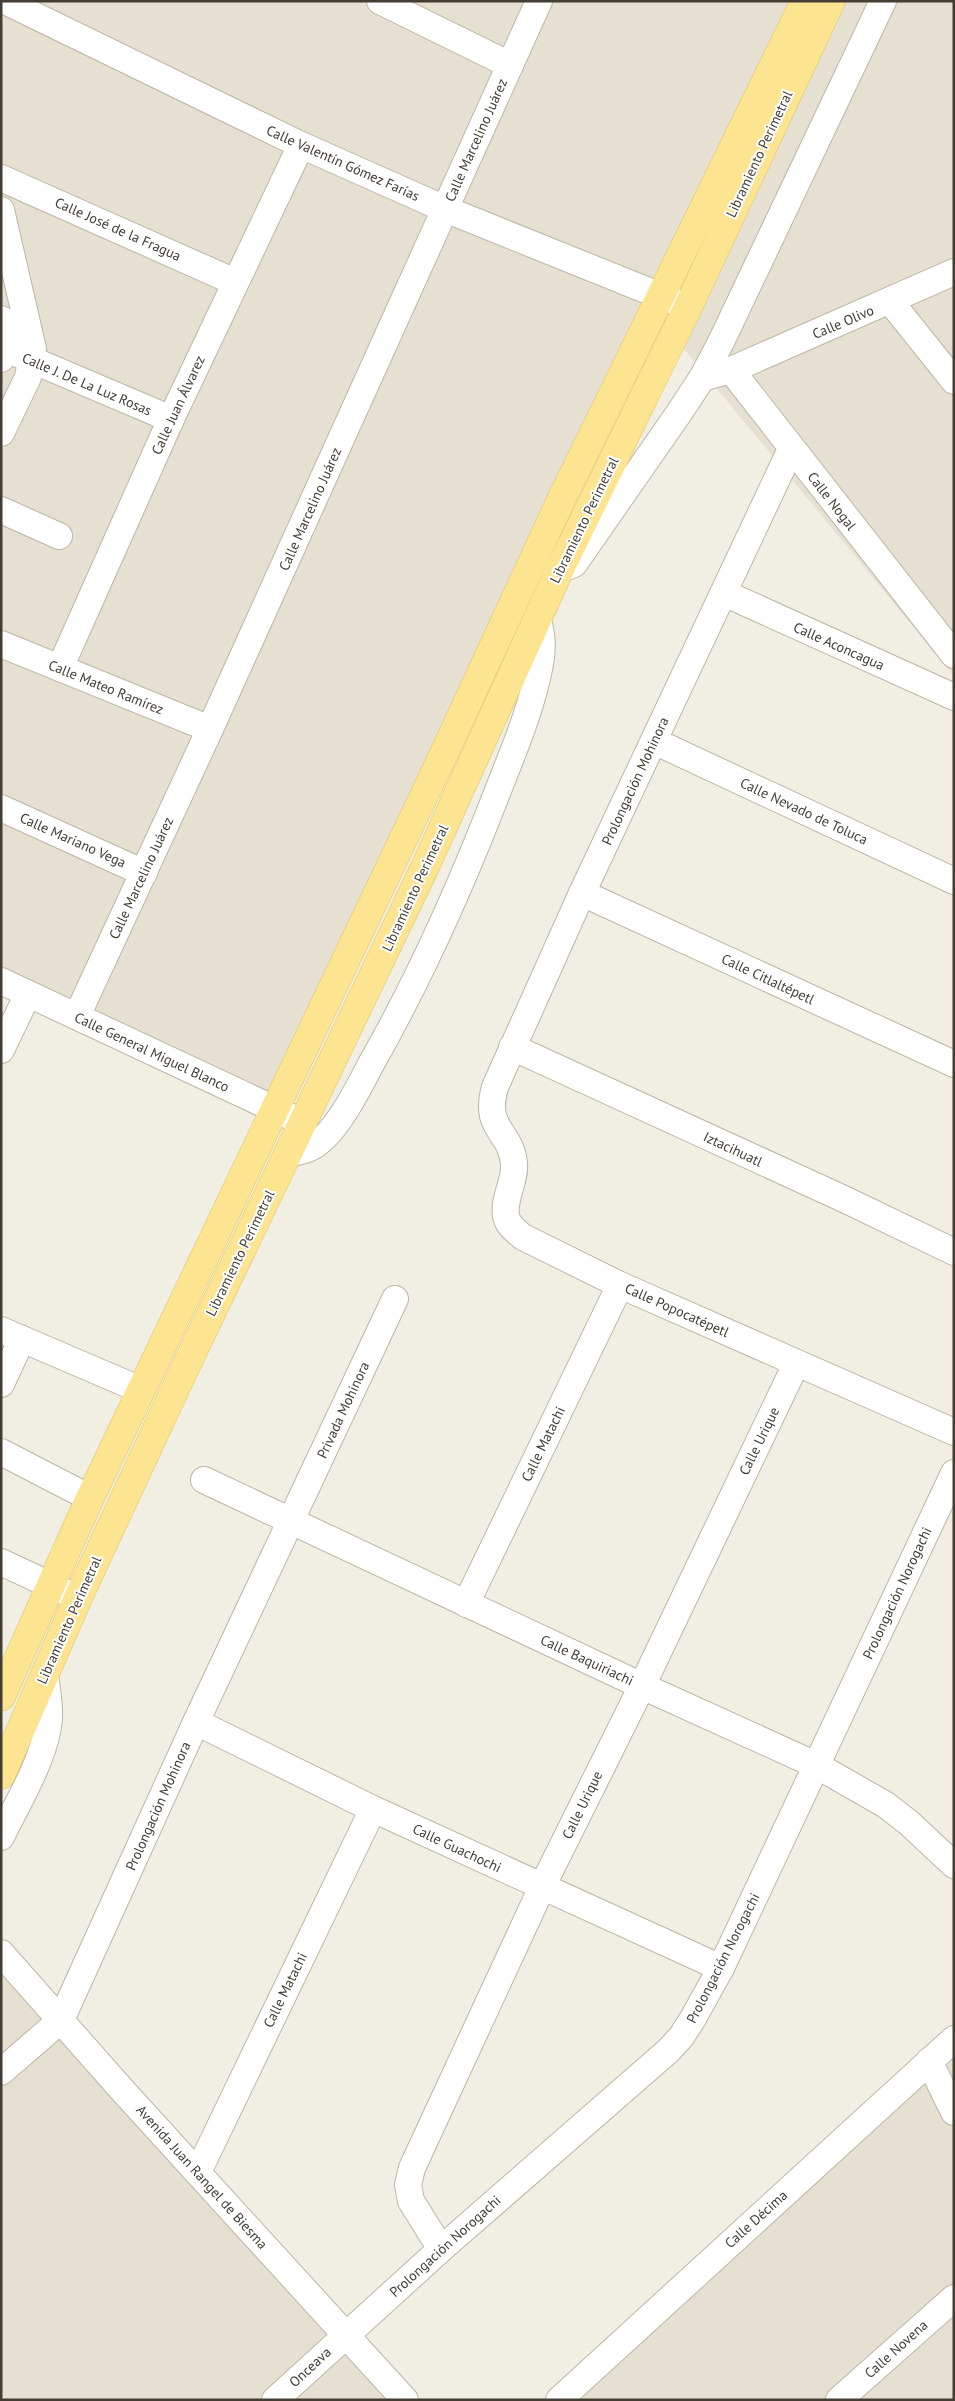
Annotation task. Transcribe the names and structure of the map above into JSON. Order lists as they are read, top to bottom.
{
  "streets": {
    "main road": ["Libramiento Perimetral"],
    "street": [
      "Calle Marcelino Juárez",
      "Calle Valentín Gómez Farías",
      "Calle José de la Fragua",
      "Calle Olivo",
      "Calle J. De La Luz Rosas",
      "Calle Juan Álvarez",
      "Calle Nogal",
      "Calle Aconcagua",
      "Calle Mateo Ramírez",
      "Prolongación Mohinora",
      "Calle Nevado de Toluca",
      "Calle Mariano Vega",
      "Calle Citlaltépetl",
      "Calle General Miguel Blanco",
      "Iztacihuatl",
      "Calle Popocatépetl",
      "Privada Mohinora",
      "Calle Urique",
      "Calle Matachi",
      "Prolongación Norogachi",
      "Calle Baquiriachi",
      "Calle Guachochi",
      "Avenida Juan Rangel de Biesma",
      "Calle Décima",
      "Calle Novena",
      "Onceava"
    ]
  },
  "crossings": [
    ["Calle Marcelino Juárez", "Calle Valentín Gómez Farías"],
    ["Calle Marcelino Juárez", "Calle Mateo Ramírez"],
    ["Calle Marcelino Juárez", "Calle Mariano Vega"],
    ["Calle Marcelino Juárez", "Calle General Miguel Blanco"],
    ["Libramiento Perimetral", "Calle Valentín Gómez Farías"],
    ["Libramiento Perimetral", "Calle General Miguel Blanco"],
    ["Calle Valentín Gómez Farías", "Calle Juan Álvarez"],
    ["Calle José de la Fragua", "Calle Juan Álvarez"],
    ["Calle Olivo", "Calle Nogal"],
    ["Calle J. De La Luz Rosas", "Calle Juan Álvarez"],
    ["Calle Juan Álvarez", "Calle Mateo Ramírez"],
    ["Calle Nogal", "Prolongación Mohinora"],
    ["Calle Aconcagua", "Prolongación Mohinora"],
    ["Prolongación Mohinora", "Calle Nevado de Toluca"],
    ["Prolongación Mohinora", "Calle Citlaltépetl"],
    ["Prolongación Mohinora", "Iztacihuatl"],
    ["Prolongación Mohinora", "Calle Popocatépetl"],
    ["Prolongación Mohinora", "Privada Mohinora"],
    ["Prolongación Mohinora", "Calle Baquiriachi"],
    ["Prolongación Mohinora", "Calle Guachochi"],
    ["Prolongación Mohinora", "Avenida Juan Rangel de Biesma"],
    ["Calle Popocatépetl", "Calle Urique"],
    ["Calle Popocatépetl", "Calle Matachi"],
    ["Privada Mohinora", "Calle Baquiriachi"],
    ["Calle Urique", "Prolongación Norogachi"],
    ["Calle Urique", "Calle Baquiriachi"],
    ["Calle Urique", "Calle Guachochi"],
    ["Calle Matachi", "Calle Baquiriachi"],
    ["Calle Matachi", "Calle Guachochi"],
    ["Calle Matachi", "Avenida Juan Rangel de Biesma"],
    ["Prolongación Norogachi", "Calle Baquiriachi"],
    ["Prolongación Norogachi", "Calle Guachochi"],
    ["Prolongación Norogachi", "Avenida Juan Rangel de Biesma"],
    ["Prolongación Norogachi", "Onceava"],
    ["Avenida Juan Rangel de Biesma", "Onceava"]
  ]
}
